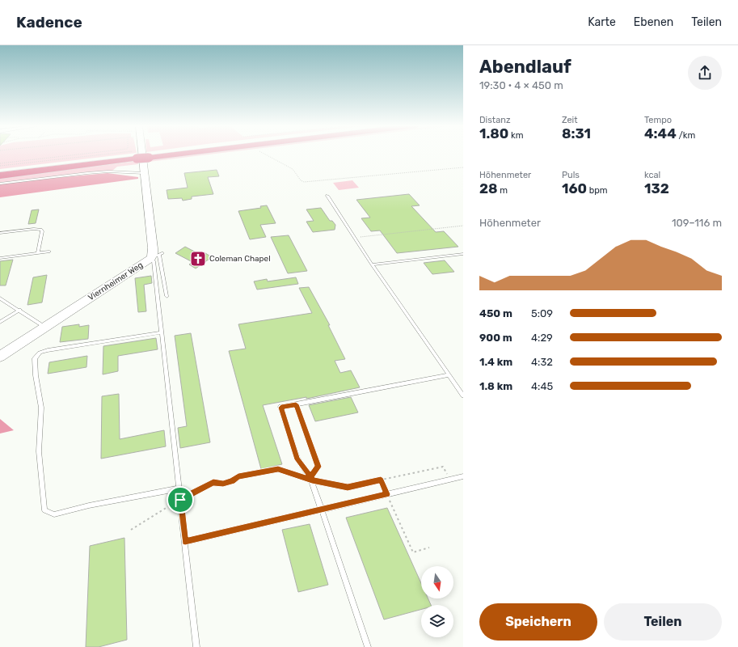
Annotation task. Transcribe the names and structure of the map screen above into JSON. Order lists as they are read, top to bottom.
{
  "streets": {
    "street": ["Viernheimer Weg"]
  },
  "places": {
    "church": ["Coleman Chapel"]
  },
  "north": "bottom",
  "page": {
    "header": "Kadence",
    "nav": ["Karte", "Ebenen", "Teilen"],
    "heading": ["Abendlauf", "19:30 · 4 × 450 m"],
    "stats": [
      ["Distanz", "1.80 km"],
      ["Zeit", "8:31"],
      ["Tempo", "4:44 /km"],
      ["Höhenmeter", "28 m"],
      ["Puls", "160 bpm"],
      ["kcal", "132"]
    ],
    "chart": ["Höhenmeter", "109–116 m"],
    "list": [
      {
        "name": "450 m",
        "note": "5:09"
      },
      {
        "name": "900 m",
        "note": "4:29"
      },
      {
        "name": "1.4 km",
        "note": "4:32"
      },
      {
        "name": "1.8 km",
        "note": "4:45"
      }
    ],
    "buttons": ["Speichern", "Teilen"]
  }
}
